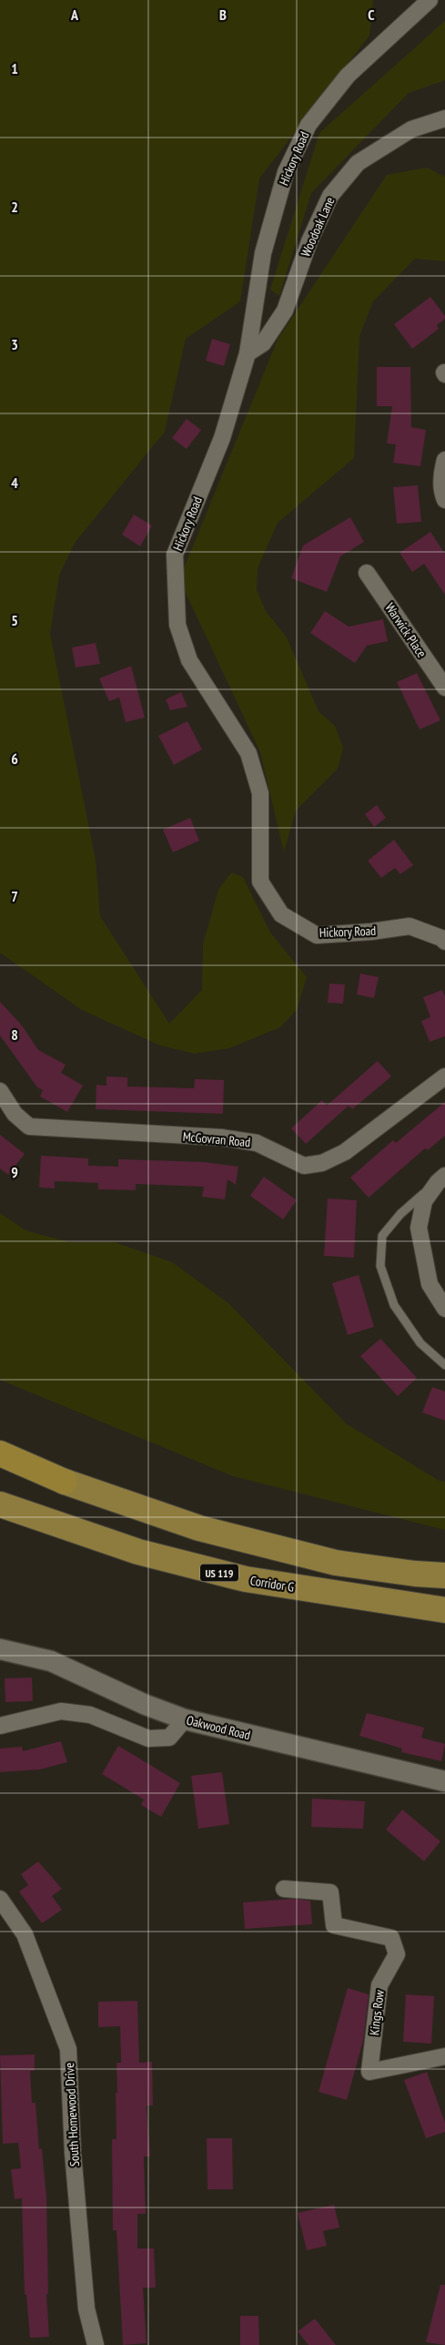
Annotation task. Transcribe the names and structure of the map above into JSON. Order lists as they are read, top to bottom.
{
  "streets": {
    "highway": ["US 119", "Corridor G"],
    "street": [
      "Hickory Road",
      "Woodoak Lane",
      "Warwick Place",
      "McGovran Road",
      "Oakwood Road",
      "Kings Row",
      "South Homewood Drive"
    ]
  },
  "crossings": [
    ["Hickory Road", "Woodoak Lane"]
  ],
  "grid": {
    "columns": ["A", "B", "C"],
    "rows": [
      "1",
      "2",
      "3",
      "4",
      "5",
      "6",
      "7",
      "8",
      "9"
    ]
  }
}
